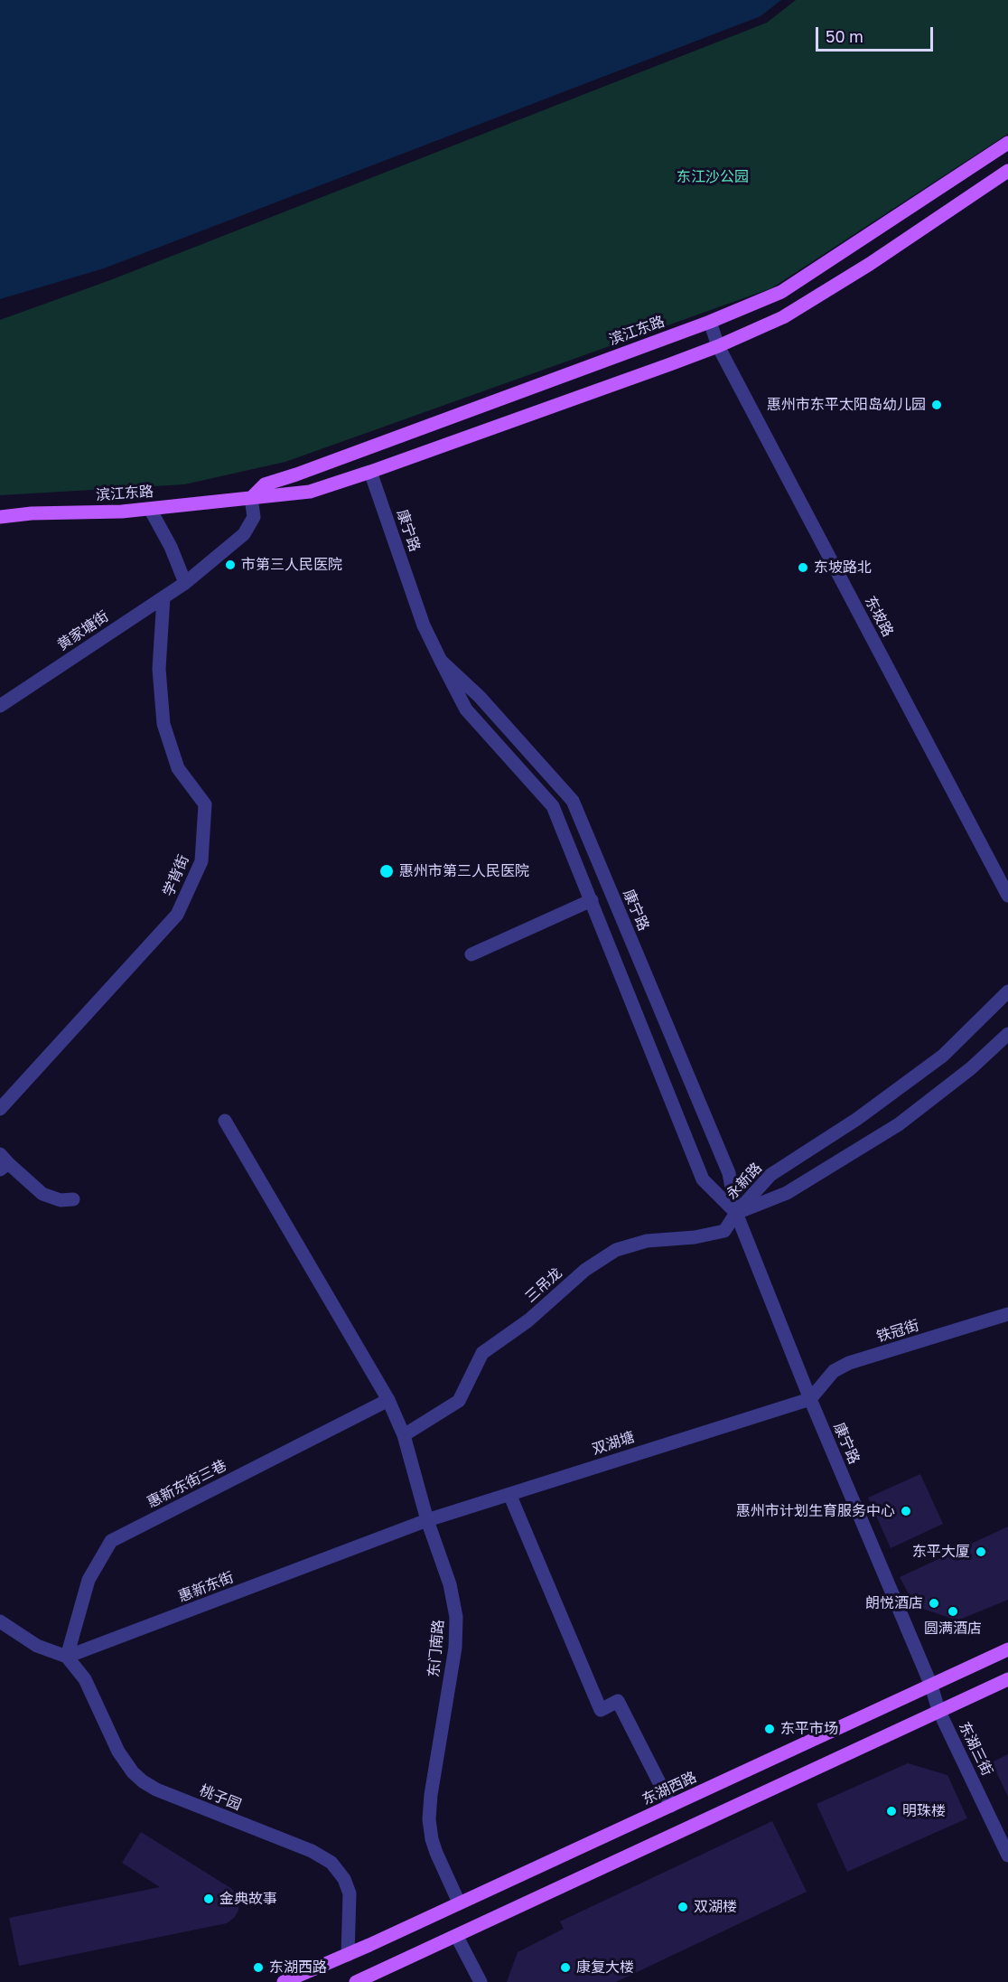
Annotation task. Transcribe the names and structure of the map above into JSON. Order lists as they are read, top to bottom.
{
  "streets": {
    "main road": ["滨江东路", "东湖西路"],
    "street": [
      "康宁路",
      "东坡路",
      "黄家塘街",
      "学背街",
      "永新路",
      "三吊龙",
      "铁冠街",
      "双湖塘",
      "惠新东街三巷",
      "惠新东街",
      "东门南路",
      "东湖三街",
      "桃子园"
    ]
  },
  "crossings": [
    ["滨江东路", "康宁路"],
    ["滨江东路", "东坡路"],
    ["滨江东路", "黄家塘街"],
    ["康宁路", "永新路"],
    ["康宁路", "三吊龙"],
    ["康宁路", "铁冠街"],
    ["康宁路", "双湖塘"],
    ["康宁路", "东湖三街"],
    ["康宁路", "东湖西路"],
    ["黄家塘街", "学背街"],
    ["永新路", "三吊龙"],
    ["三吊龙", "东门南路"],
    ["铁冠街", "双湖塘"],
    ["双湖塘", "惠新东街"],
    ["双湖塘", "东门南路"],
    ["惠新东街三巷", "惠新东街"],
    ["惠新东街三巷", "东门南路"],
    ["惠新东街三巷", "桃子园"],
    ["惠新东街", "东门南路"],
    ["惠新东街", "桃子园"],
    ["东门南路", "东湖西路"],
    ["东湖三街", "东湖西路"],
    ["东湖西路", "桃子园"]
  ],
  "parks": ["东江沙公园"],
  "places": [
    "惠州市东平太阳岛幼儿园",
    "市第三人民医院",
    "东坡路北",
    "惠州市第三人民医院",
    "惠州市计划生育服务中心",
    "东平大厦",
    "朗悦酒店",
    "圆满酒店",
    "东平市场",
    "明珠楼",
    "金典故事",
    "双湖楼",
    "东湖西路",
    "康复大楼"
  ],
  "scale_bar": "50 m"
}
